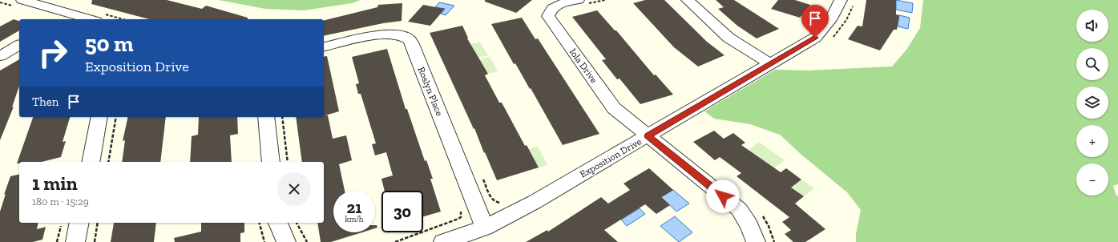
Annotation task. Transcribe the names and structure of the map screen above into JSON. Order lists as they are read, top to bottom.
{
  "streets": {
    "street": ["Iola Drive", "Roslyn Place", "Exposition Drive"]
  },
  "crossings": [
    ["Iola Drive", "Exposition Drive"],
    ["Roslyn Place", "Exposition Drive"]
  ],
  "page": {
    "map_buttons": ["+", "−"],
    "turn": ["50 m", "Exposition Drive"],
    "then": "Then",
    "heading": ["1 min", "180 m · 15:29"],
    "speed": "21 km/h",
    "limit": "30"
  }
}
